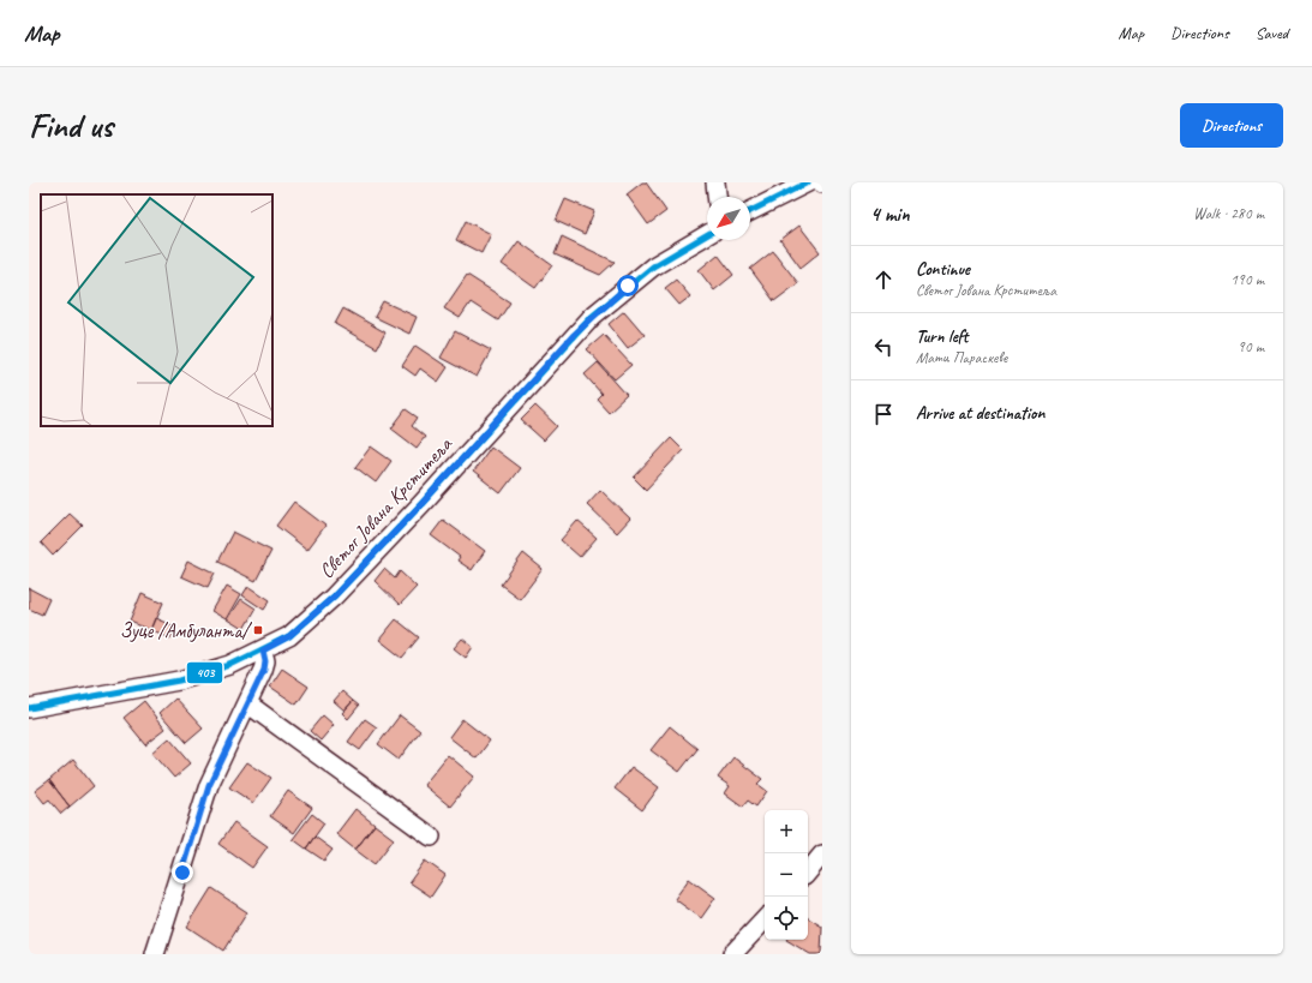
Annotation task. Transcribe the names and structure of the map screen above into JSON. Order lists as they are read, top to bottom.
{
  "streets": {
    "street": ["Светог Јована Крститеља"]
  },
  "places": {
    "transit": ["Зуце /Амбуланта/"]
  },
  "lines": ["transit line 403"],
  "north": "bottom left",
  "page": {
    "header": "Map",
    "nav": ["Map", "Directions", "Saved"],
    "buttons": "Directions",
    "title": "Find us",
    "heading": ["4 min", "Walk · 280 m"],
    "list": [
      ["Continue", "Светог Јована Крститеља", "190 m"],
      ["Turn left", "Мати Параскеве", "90 m"],
      "Arrive at destination"
    ],
    "map_buttons": ["+", "−"]
  }
}
